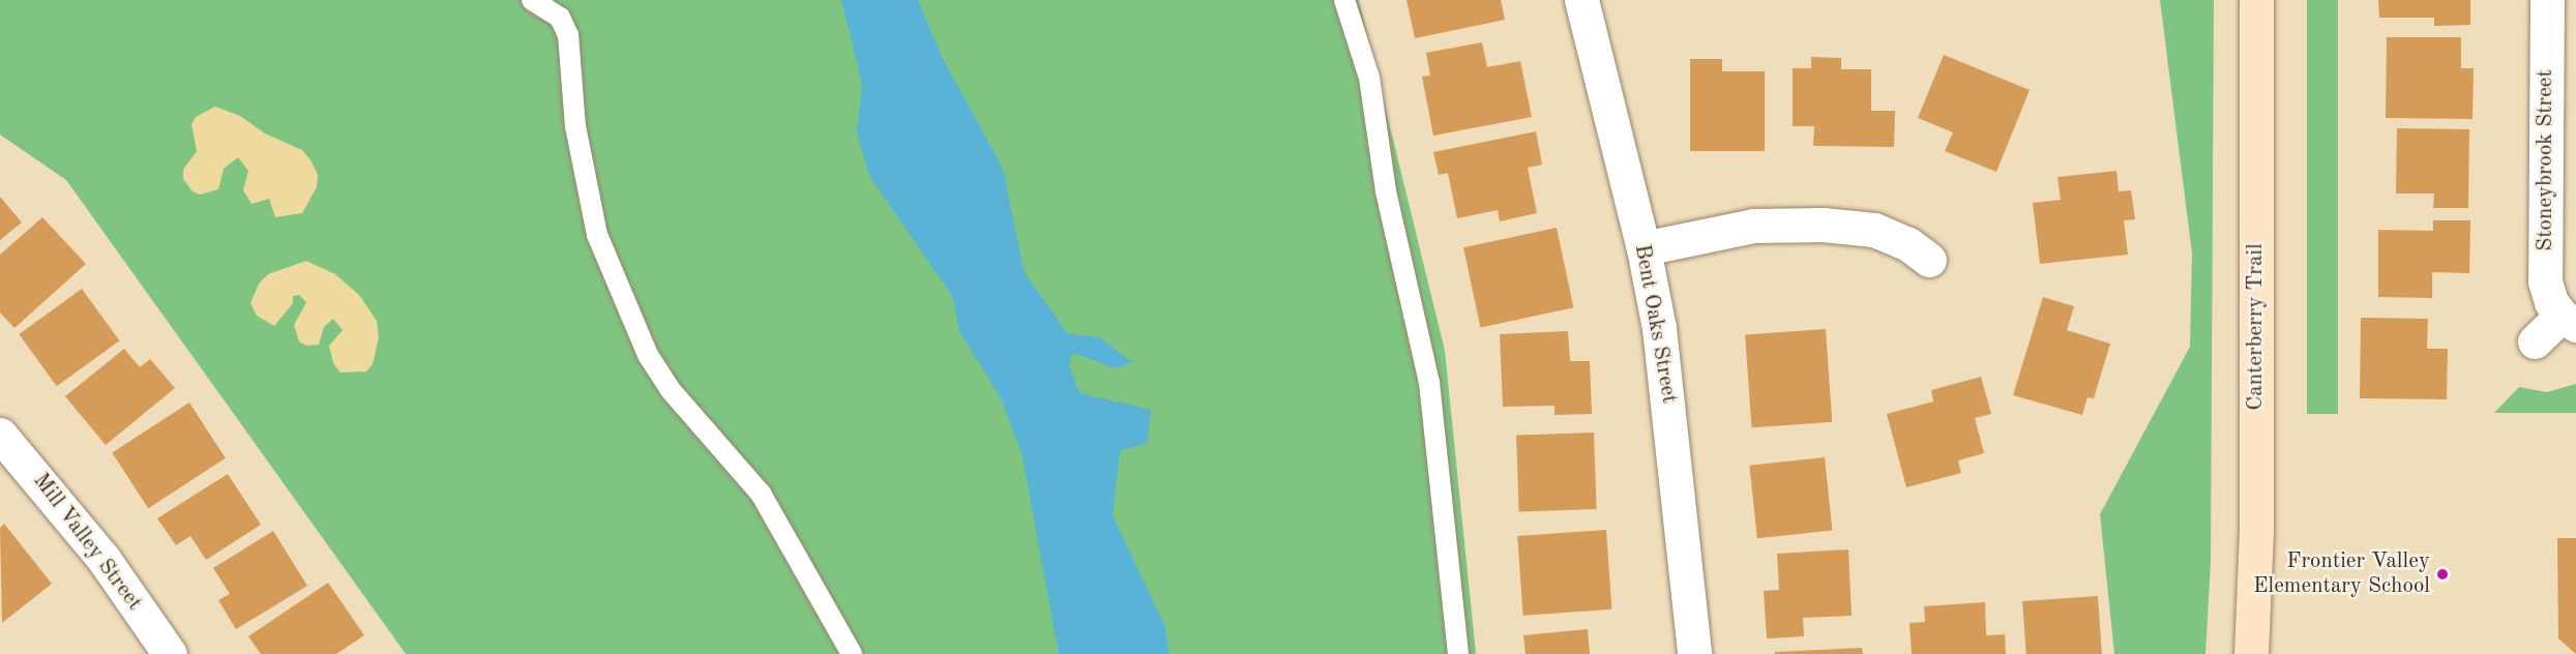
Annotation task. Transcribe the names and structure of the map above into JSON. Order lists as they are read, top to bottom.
{
  "streets": {
    "street": [
      "Stoneybrook Street",
      "Bent Oaks Street",
      "Canterberry Trail",
      "Mill Valley Street"
    ]
  },
  "places": ["Frontier Valley Elementary School"]
}
